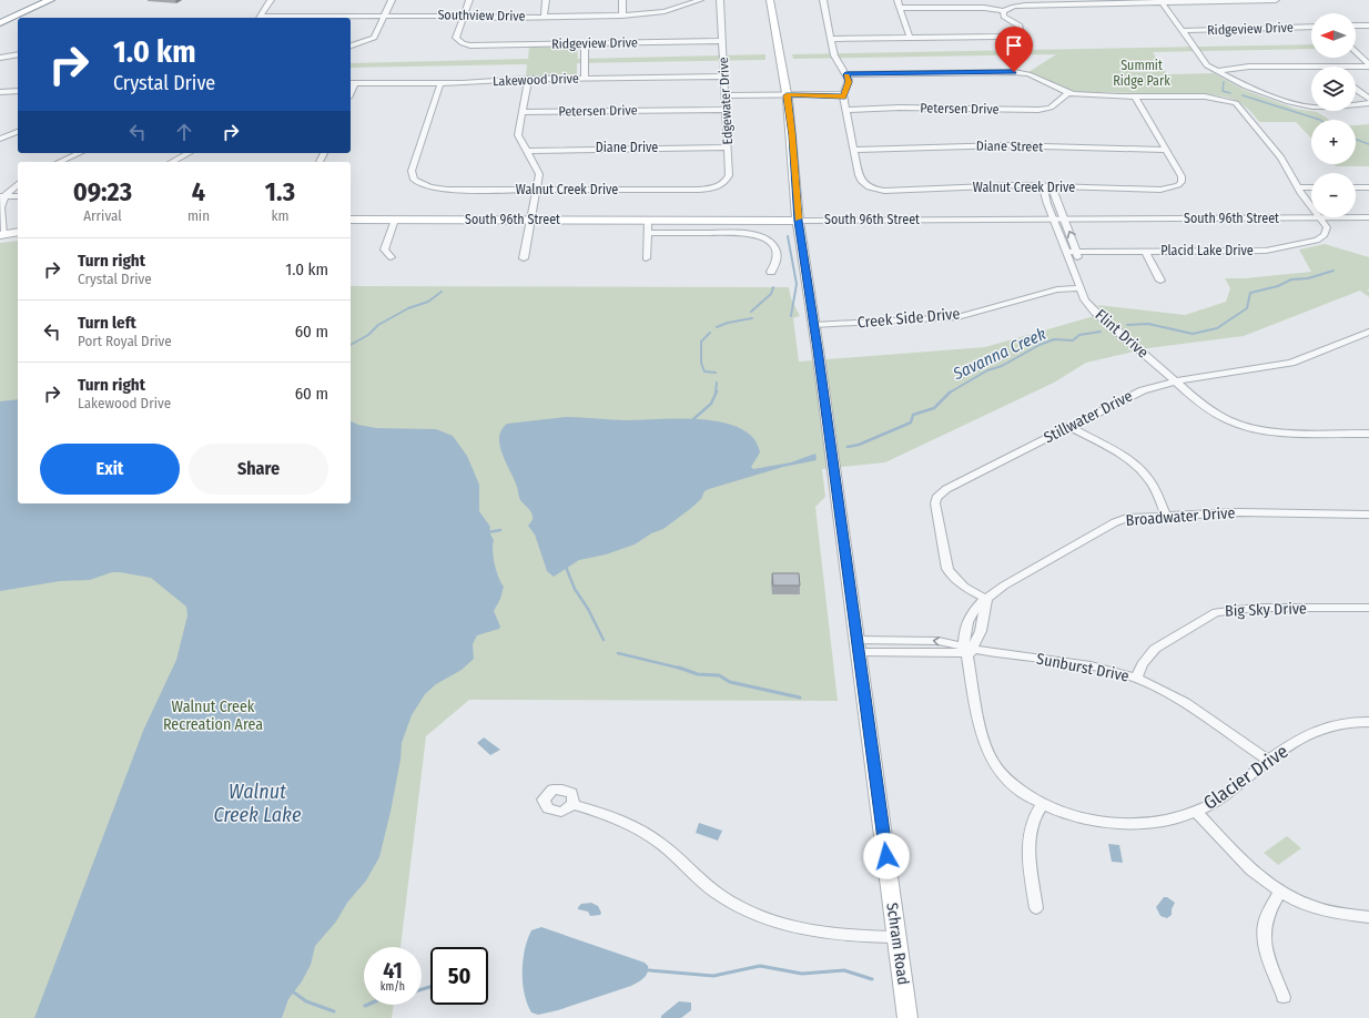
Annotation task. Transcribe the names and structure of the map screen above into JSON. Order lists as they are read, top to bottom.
{
  "streets": {
    "main road": ["South 96th Street", "Schram Road"],
    "street": [
      "Southview Drive",
      "Ridgeview Drive",
      "Lakewood Drive",
      "Edgewater Drive",
      "Petersen Drive",
      "Diane Street",
      "Diane Drive",
      "Walnut Creek Drive",
      "Placid Lake Drive",
      "Creek Side Drive",
      "Flint Drive",
      "Stillwater Drive",
      "Broadwater Drive",
      "Big Sky Drive",
      "Sunburst Drive",
      "Glacier Drive"
    ]
  },
  "crossings": [
    ["Southview Drive", "Ridgeview Drive"],
    ["Ridgeview Drive", "Edgewater Drive"],
    ["Lakewood Drive", "Edgewater Drive"],
    ["Lakewood Drive", "Walnut Creek Drive"],
    ["Edgewater Drive", "Petersen Drive"],
    ["Edgewater Drive", "Diane Drive"],
    ["Edgewater Drive", "Walnut Creek Drive"],
    ["Diane Street", "Walnut Creek Drive"],
    ["Walnut Creek Drive", "Flint Drive"],
    ["South 96th Street", "Placid Lake Drive"],
    ["South 96th Street", "Flint Drive"],
    ["South 96th Street", "Schram Road"],
    ["Placid Lake Drive", "Flint Drive"],
    ["Creek Side Drive", "Flint Drive"],
    ["Creek Side Drive", "Schram Road"],
    ["Flint Drive", "Stillwater Drive"],
    ["Stillwater Drive", "Broadwater Drive"],
    ["Broadwater Drive", "Sunburst Drive"],
    ["Broadwater Drive", "Glacier Drive"],
    ["Big Sky Drive", "Sunburst Drive"],
    ["Sunburst Drive", "Glacier Drive"],
    ["Sunburst Drive", "Schram Road"]
  ],
  "water": ["Savanna Creek", "Walnut Creek Lake"],
  "parks": ["Summit Ridge Park", "Walnut Creek Recreation Area"],
  "north": "left",
  "page": {
    "map_buttons": ["+", "−"],
    "turn": ["1.0 km", "Crystal Drive"],
    "eta": [
      "09:23",
      "Arrival",
      "4",
      "min",
      "1.3",
      "km"
    ],
    "list": [
      {
        "name": "Turn right",
        "note": "Crystal Drive",
        "value": "1.0 km"
      },
      {
        "name": "Turn left",
        "note": "Port Royal Drive",
        "value": "60 m"
      },
      {
        "name": "Turn right",
        "note": "Lakewood Drive",
        "value": "60 m"
      }
    ],
    "buttons": ["Exit", "Share"],
    "speed": "41 km/h",
    "limit": "50"
  }
}
